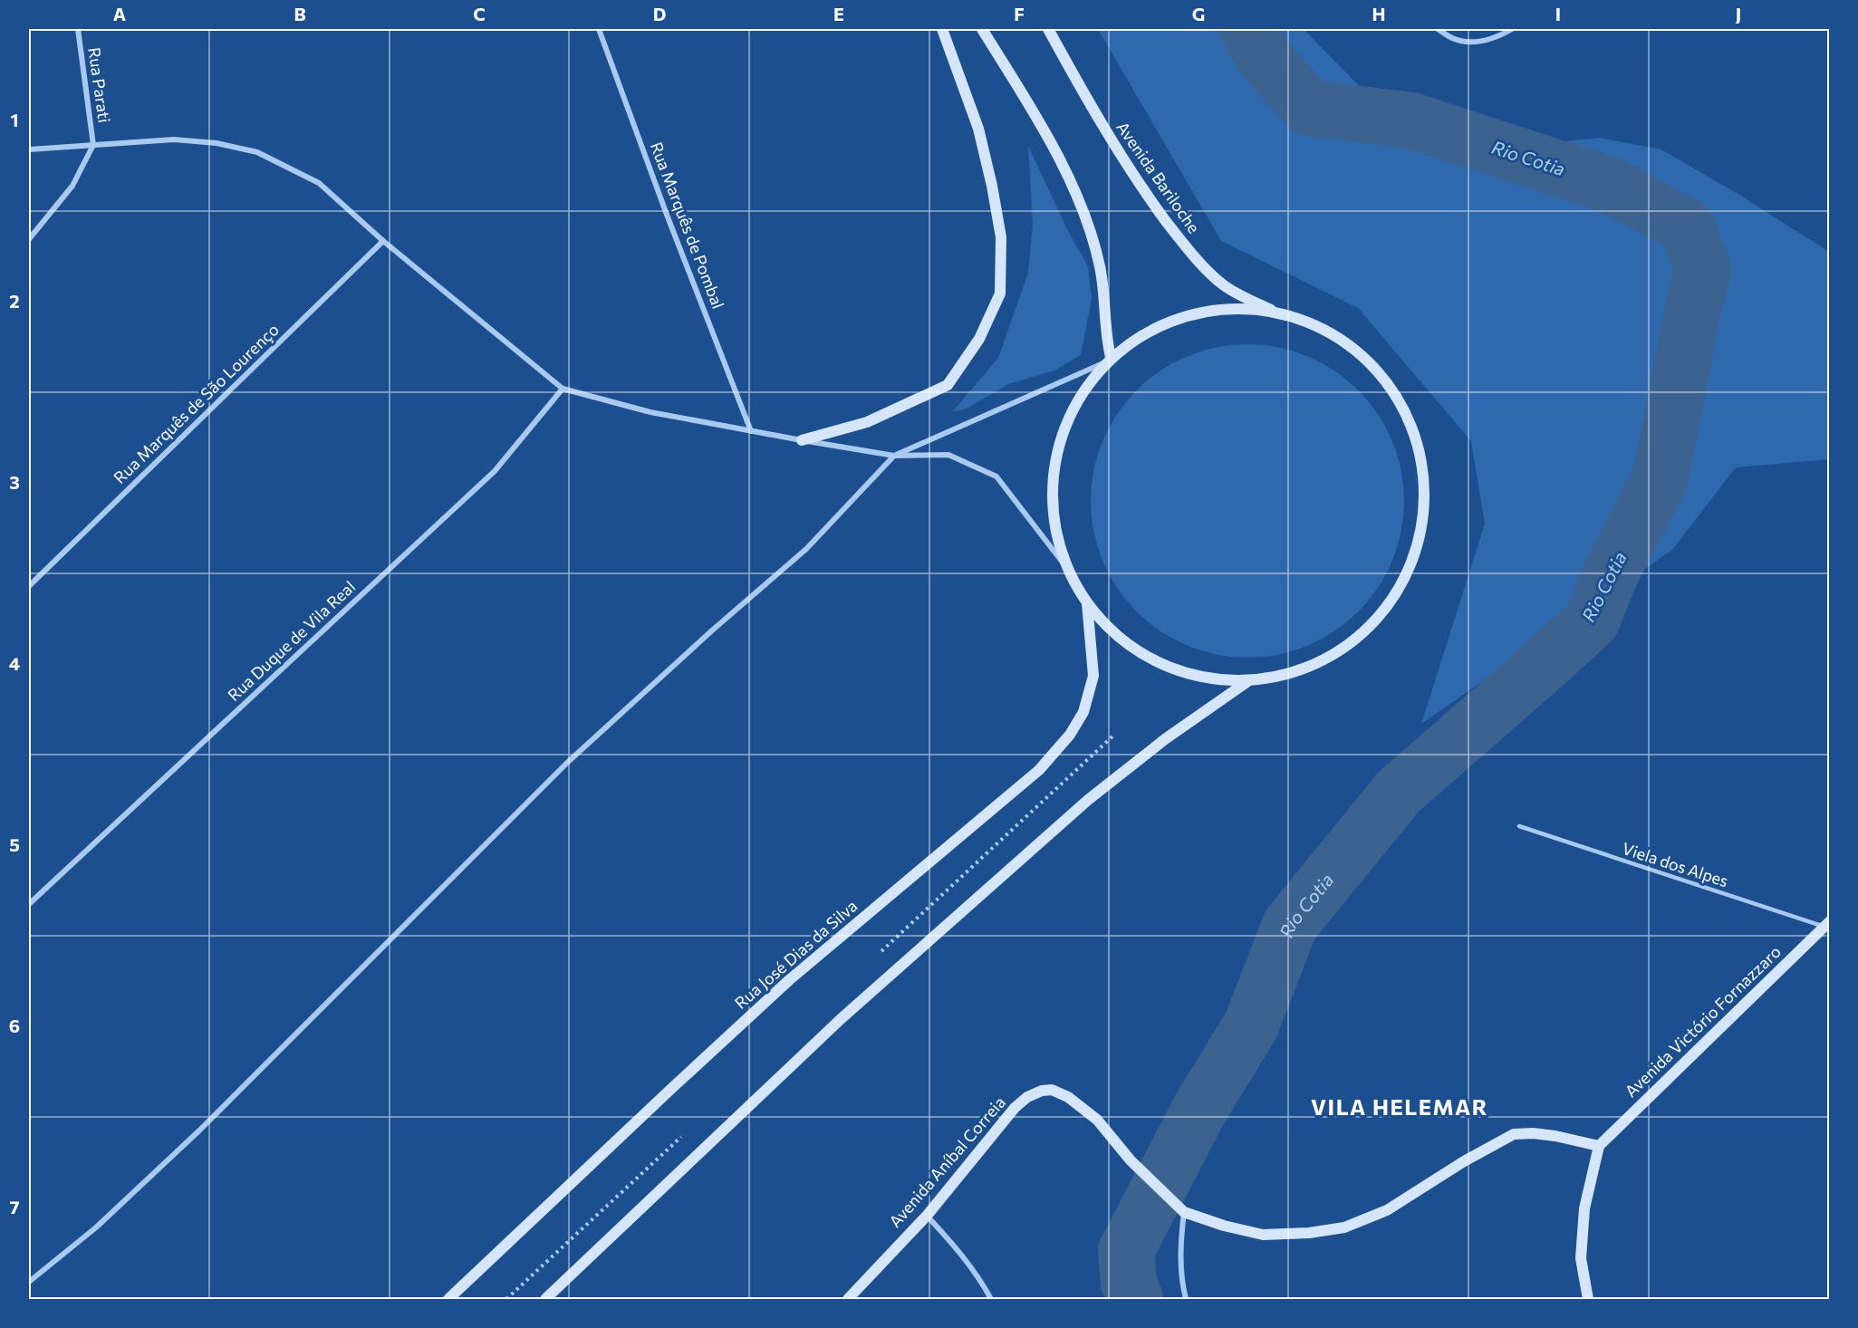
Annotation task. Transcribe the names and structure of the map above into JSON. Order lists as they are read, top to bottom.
{
  "streets": {
    "main road": [
      "Avenida Bariloche",
      "Rua José Dias da Silva",
      "Avenida Victório Fornazzaro",
      "Avenida Aníbal Correia"
    ],
    "street": [
      "Rua Parati",
      "Rua Marquês de Pombal",
      "Rua Marquês de São Lourenço",
      "Rua Duque de Vila Real"
    ],
    "lane": ["Viela dos Alpes"]
  },
  "crossings": [
    ["Viela dos Alpes", "Avenida Victório Fornazzaro"]
  ],
  "districts": ["VILA HELEMAR"],
  "water": ["Rio Cotia"],
  "grid": {
    "columns": [
      "A",
      "B",
      "C",
      "D",
      "E",
      "F",
      "G",
      "H",
      "I",
      "J"
    ],
    "rows": [
      "1",
      "2",
      "3",
      "4",
      "5",
      "6",
      "7"
    ]
  }
}
